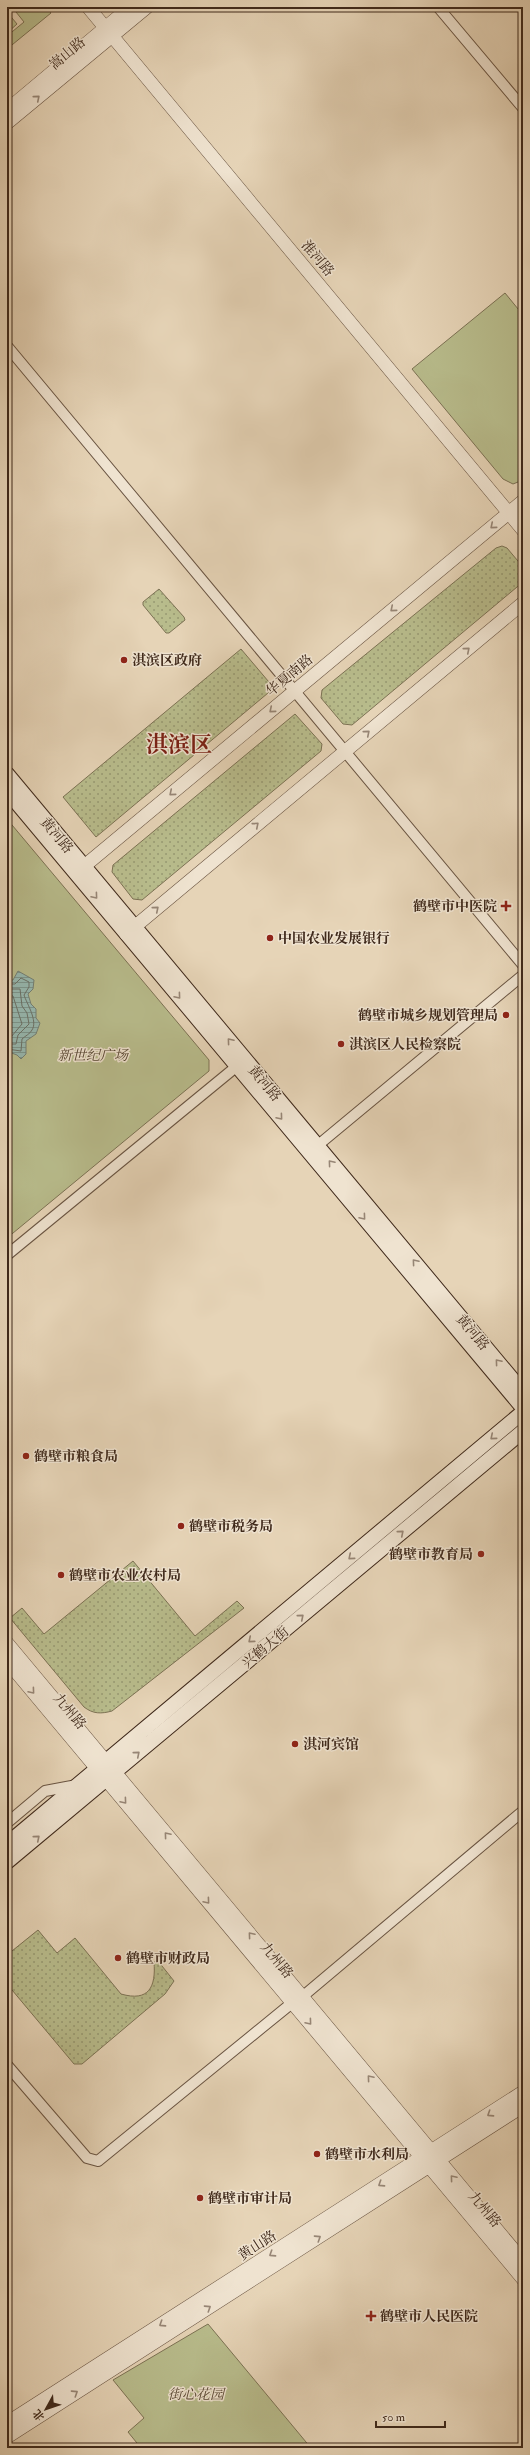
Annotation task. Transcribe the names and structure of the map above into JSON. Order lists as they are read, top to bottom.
{
  "streets": {
    "main road": ["黄河路", "兴鹤大街"],
    "street": [
      "嵩山路",
      "淮河路",
      "华夏南路",
      "九州路",
      "黄山路"
    ]
  },
  "crossings": [
    ["嵩山路", "淮河路"],
    ["淮河路", "华夏南路"],
    ["华夏南路", "黄河路"],
    ["兴鹤大街", "九州路"],
    ["九州路", "黄山路"]
  ],
  "districts": ["淇滨区"],
  "parks": ["新世纪广场", "街心花园"],
  "places": {
    "other": [
      "淇滨区政府",
      "中国农业发展银行",
      "鹤壁市城乡规划管理局",
      "淇滨区人民检察院",
      "鹤壁市粮食局",
      "鹤壁市税务局",
      "鹤壁市教育局",
      "鹤壁市农业农村局",
      "淇河宾馆",
      "鹤壁市财政局",
      "鹤壁市水利局",
      "鹤壁市审计局"
    ],
    "health": ["鹤壁市中医院", "鹤壁市人民医院"]
  },
  "scale_bar": "50 m",
  "north": "bottom left"
}
